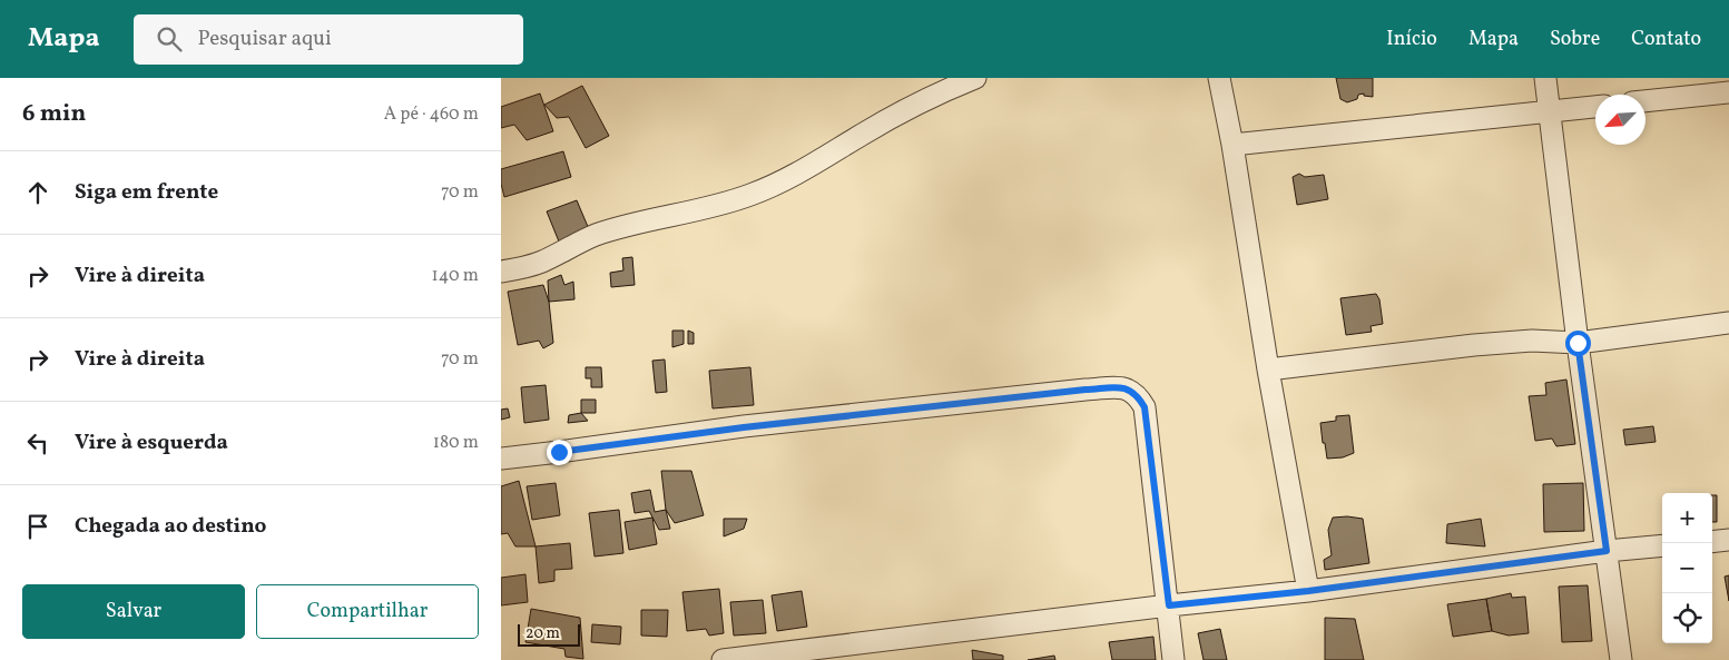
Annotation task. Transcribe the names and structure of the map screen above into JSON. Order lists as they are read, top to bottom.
{
  "scale_bar": "20 m",
  "north": "bottom left",
  "page": {
    "header": "Mapa",
    "search": "Pesquisar aqui",
    "nav": [
      "Início",
      "Mapa",
      "Sobre",
      "Contato"
    ],
    "heading": ["6 min", "A pé · 460 m"],
    "list": [
      ["Siga em frente", "70 m"],
      ["Vire à direita", "140 m"],
      ["Vire à direita", "70 m"],
      ["Vire à esquerda", "180 m"],
      "Chegada ao destino"
    ],
    "map_buttons": ["+", "−"],
    "buttons": ["Salvar", "Compartilhar"],
    "scale": "20 m"
  }
}
